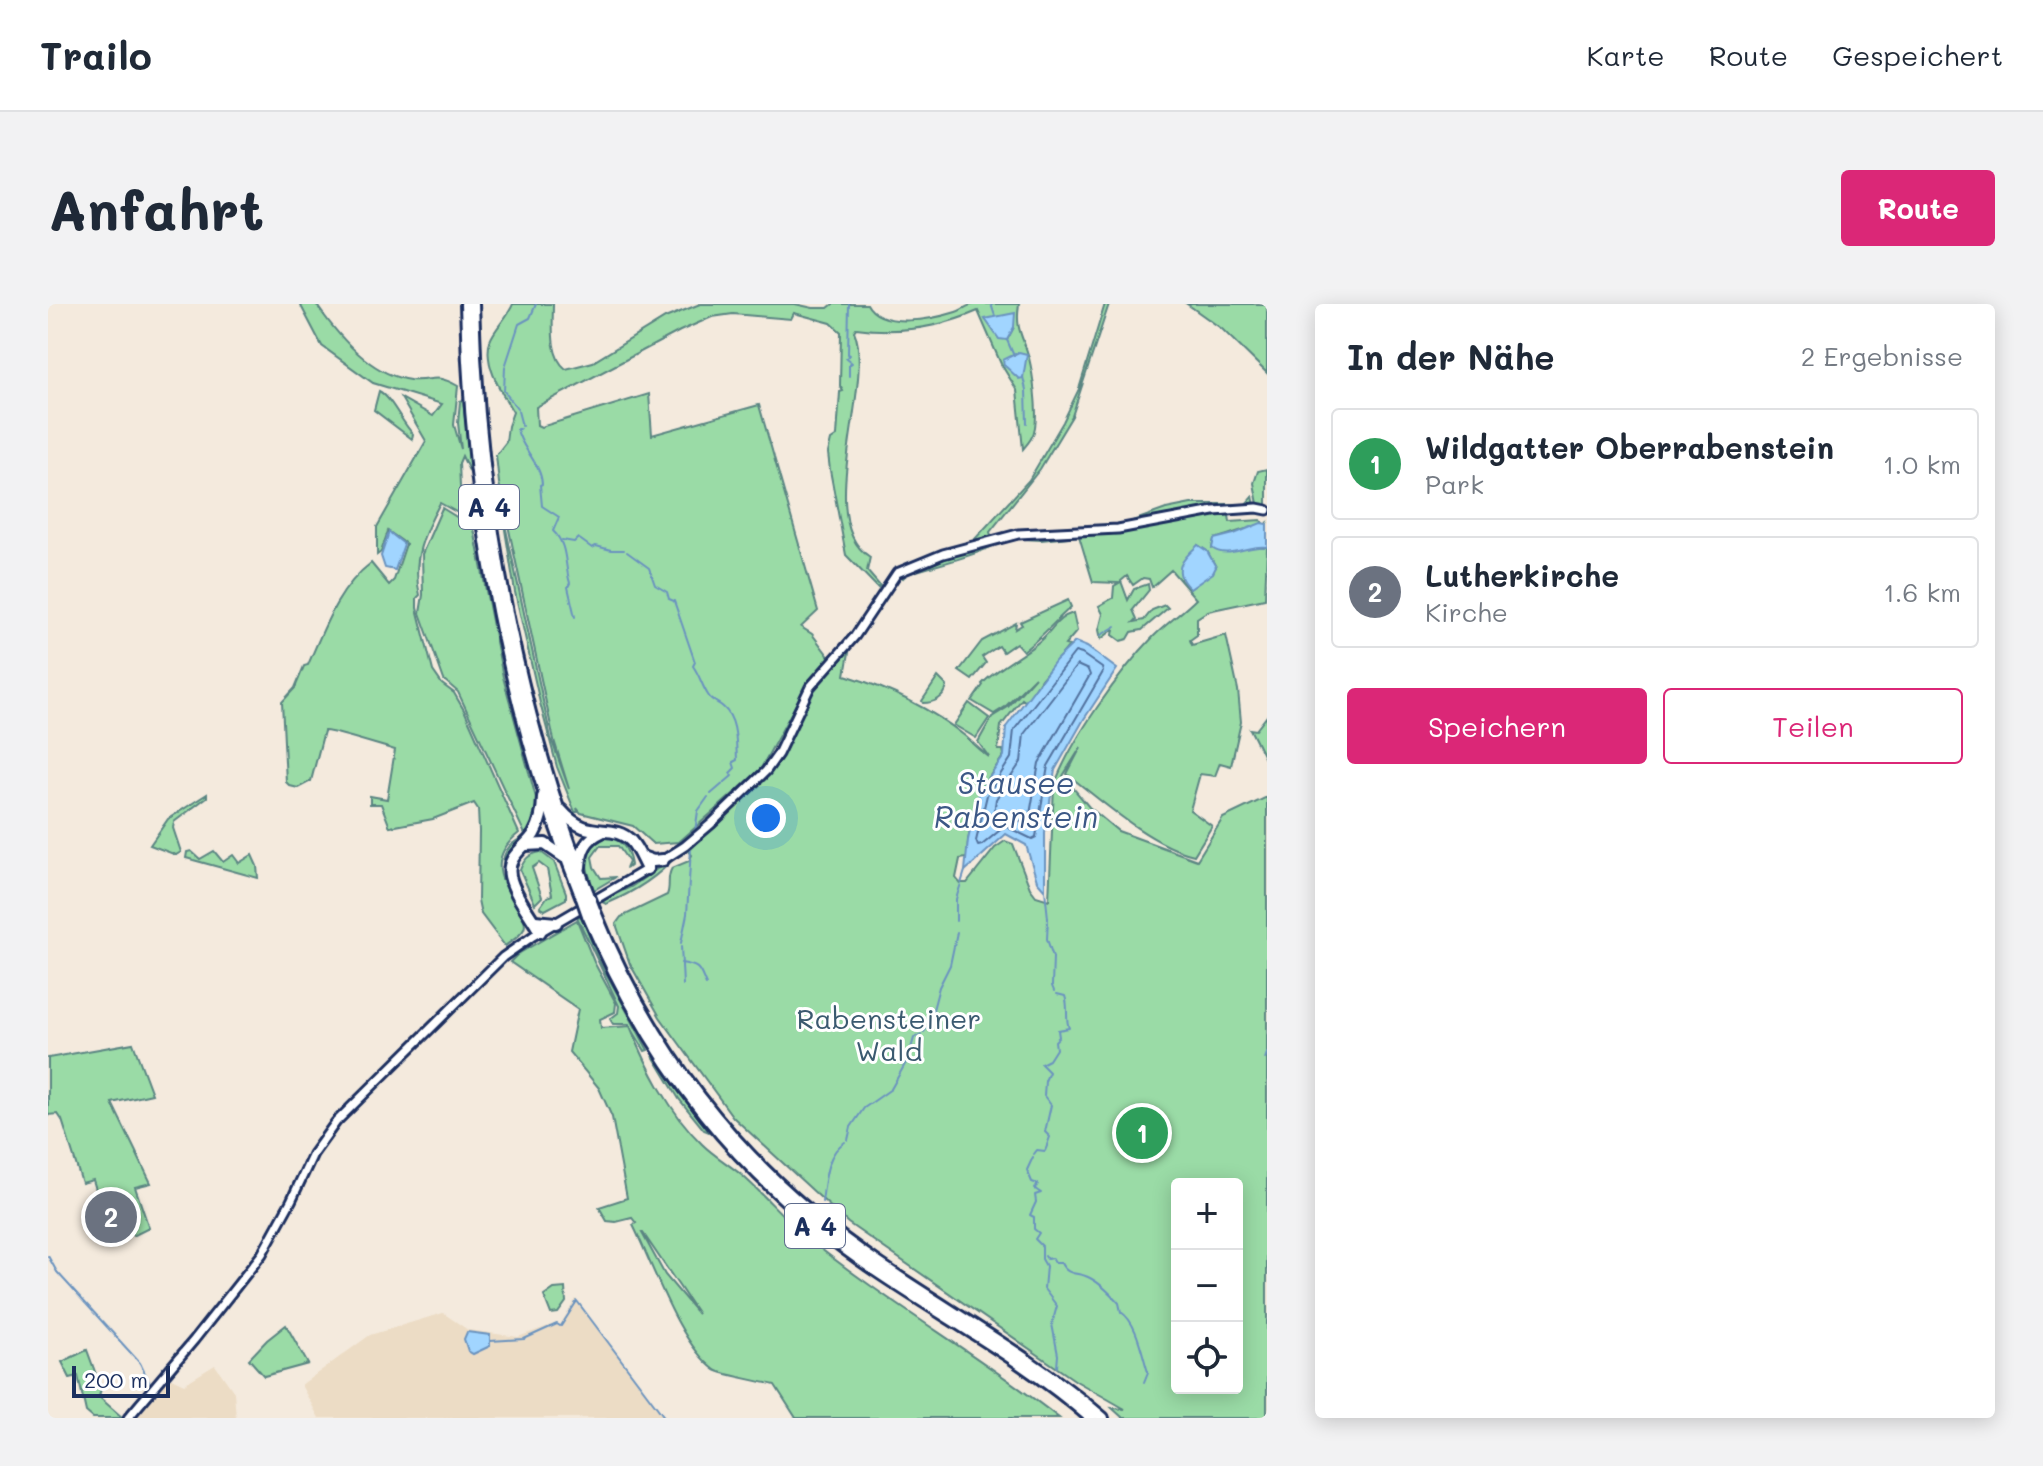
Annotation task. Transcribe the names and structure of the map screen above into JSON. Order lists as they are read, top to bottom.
{
  "streets": {
    "highway": ["A 4"]
  },
  "water": ["Stausee Rabenstein"],
  "parks": ["Rabensteiner Wald"],
  "scale_bar": "200 m",
  "page": {
    "header": "Trailo",
    "nav": ["Karte", "Route", "Gespeichert"],
    "buttons": [
      "Route",
      ["Speichern", "Teilen"]
    ],
    "title": "Anfahrt",
    "heading": ["In der Nähe", "2 Ergebnisse"],
    "list": [
      {
        "mark": "1",
        "name": "Wildgatter Oberrabenstein",
        "note": "Park",
        "value": "1.0 km"
      },
      {
        "mark": "2",
        "name": "Lutherkirche",
        "note": "Kirche",
        "value": "1.6 km"
      }
    ],
    "pins": ["1", "2"],
    "map_buttons": ["+", "−"],
    "scale": "200 m"
  }
}
